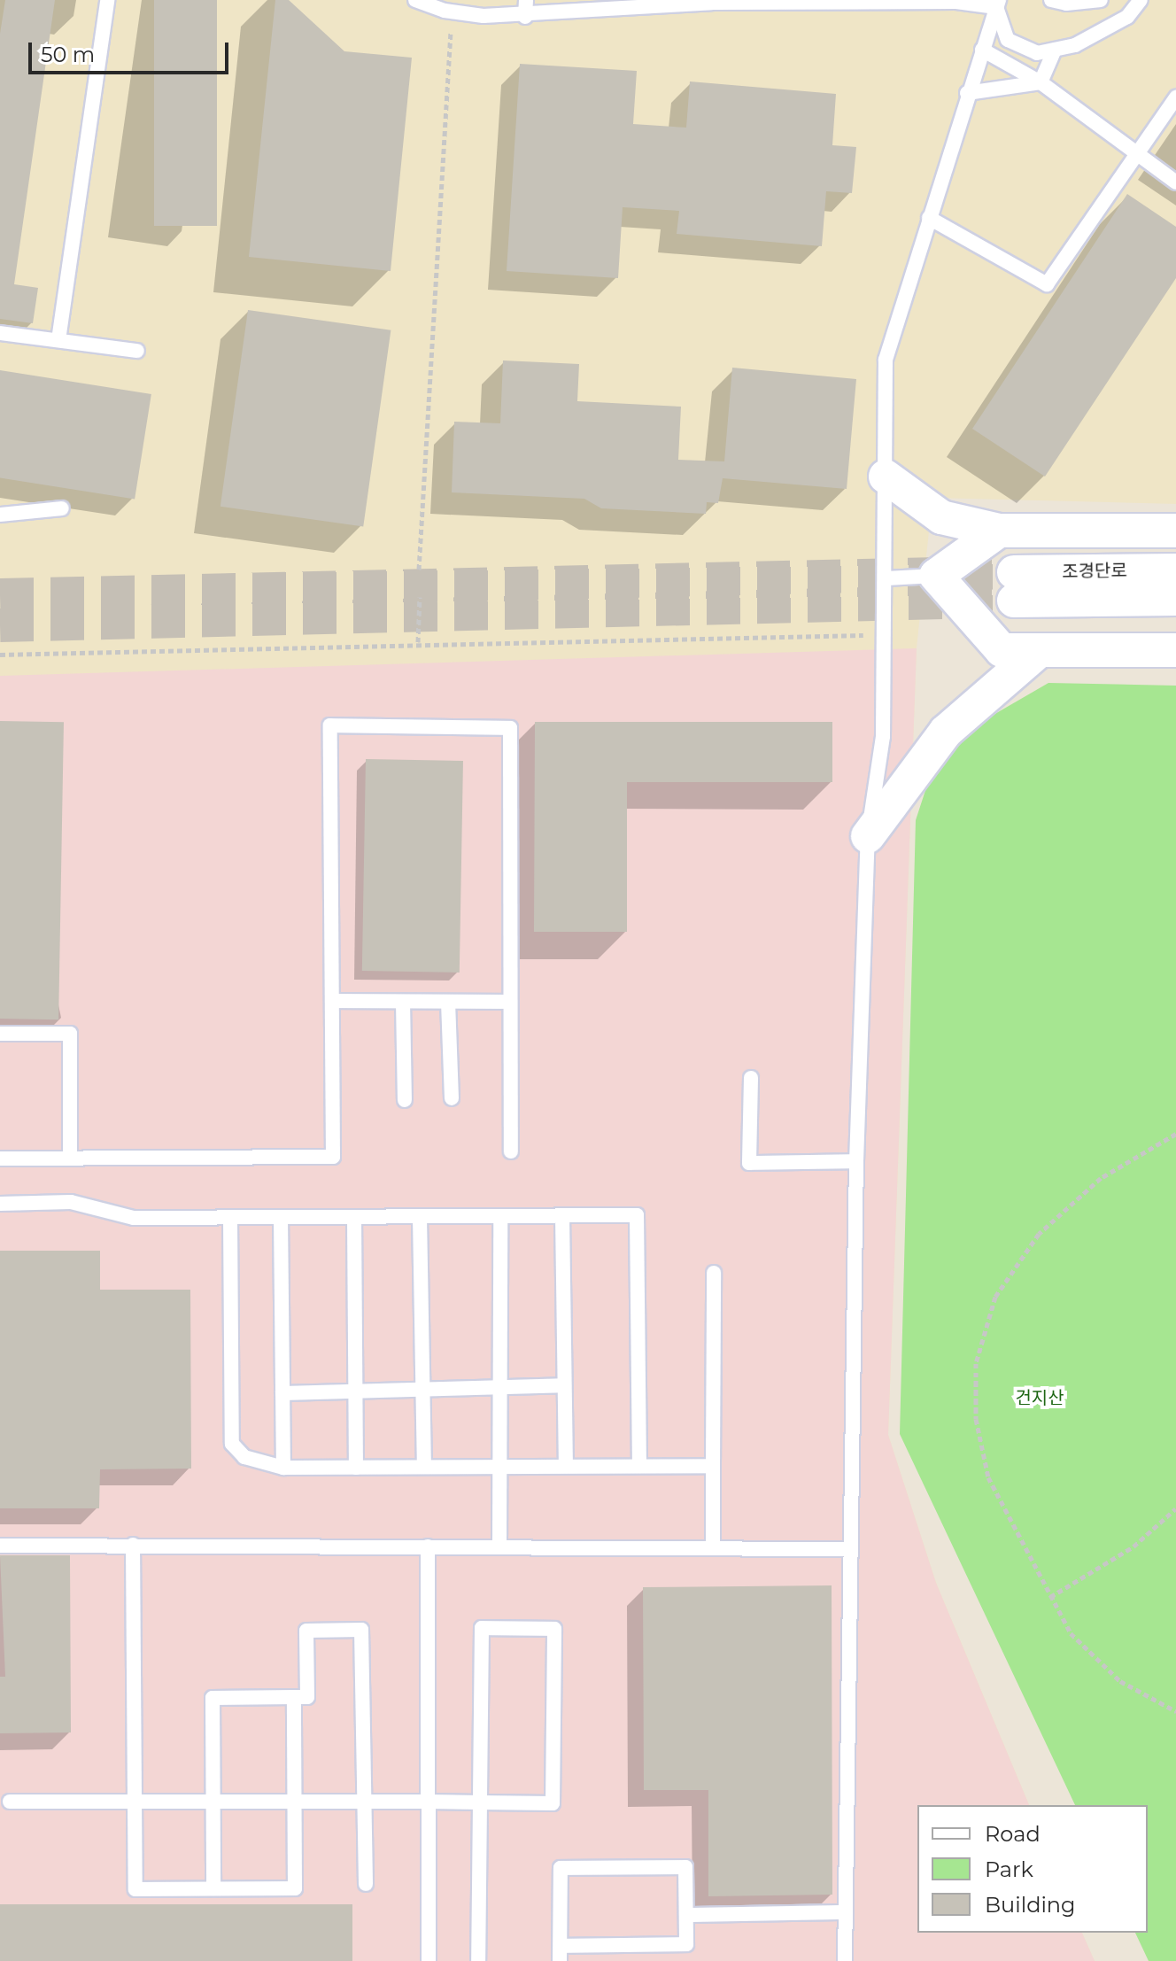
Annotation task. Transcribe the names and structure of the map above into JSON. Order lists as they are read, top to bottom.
{
  "streets": {
    "street": ["조경단로"]
  },
  "parks": ["건지산"],
  "legend": ["Road", "Park", "Building"],
  "scale_bar": "50 m"
}
